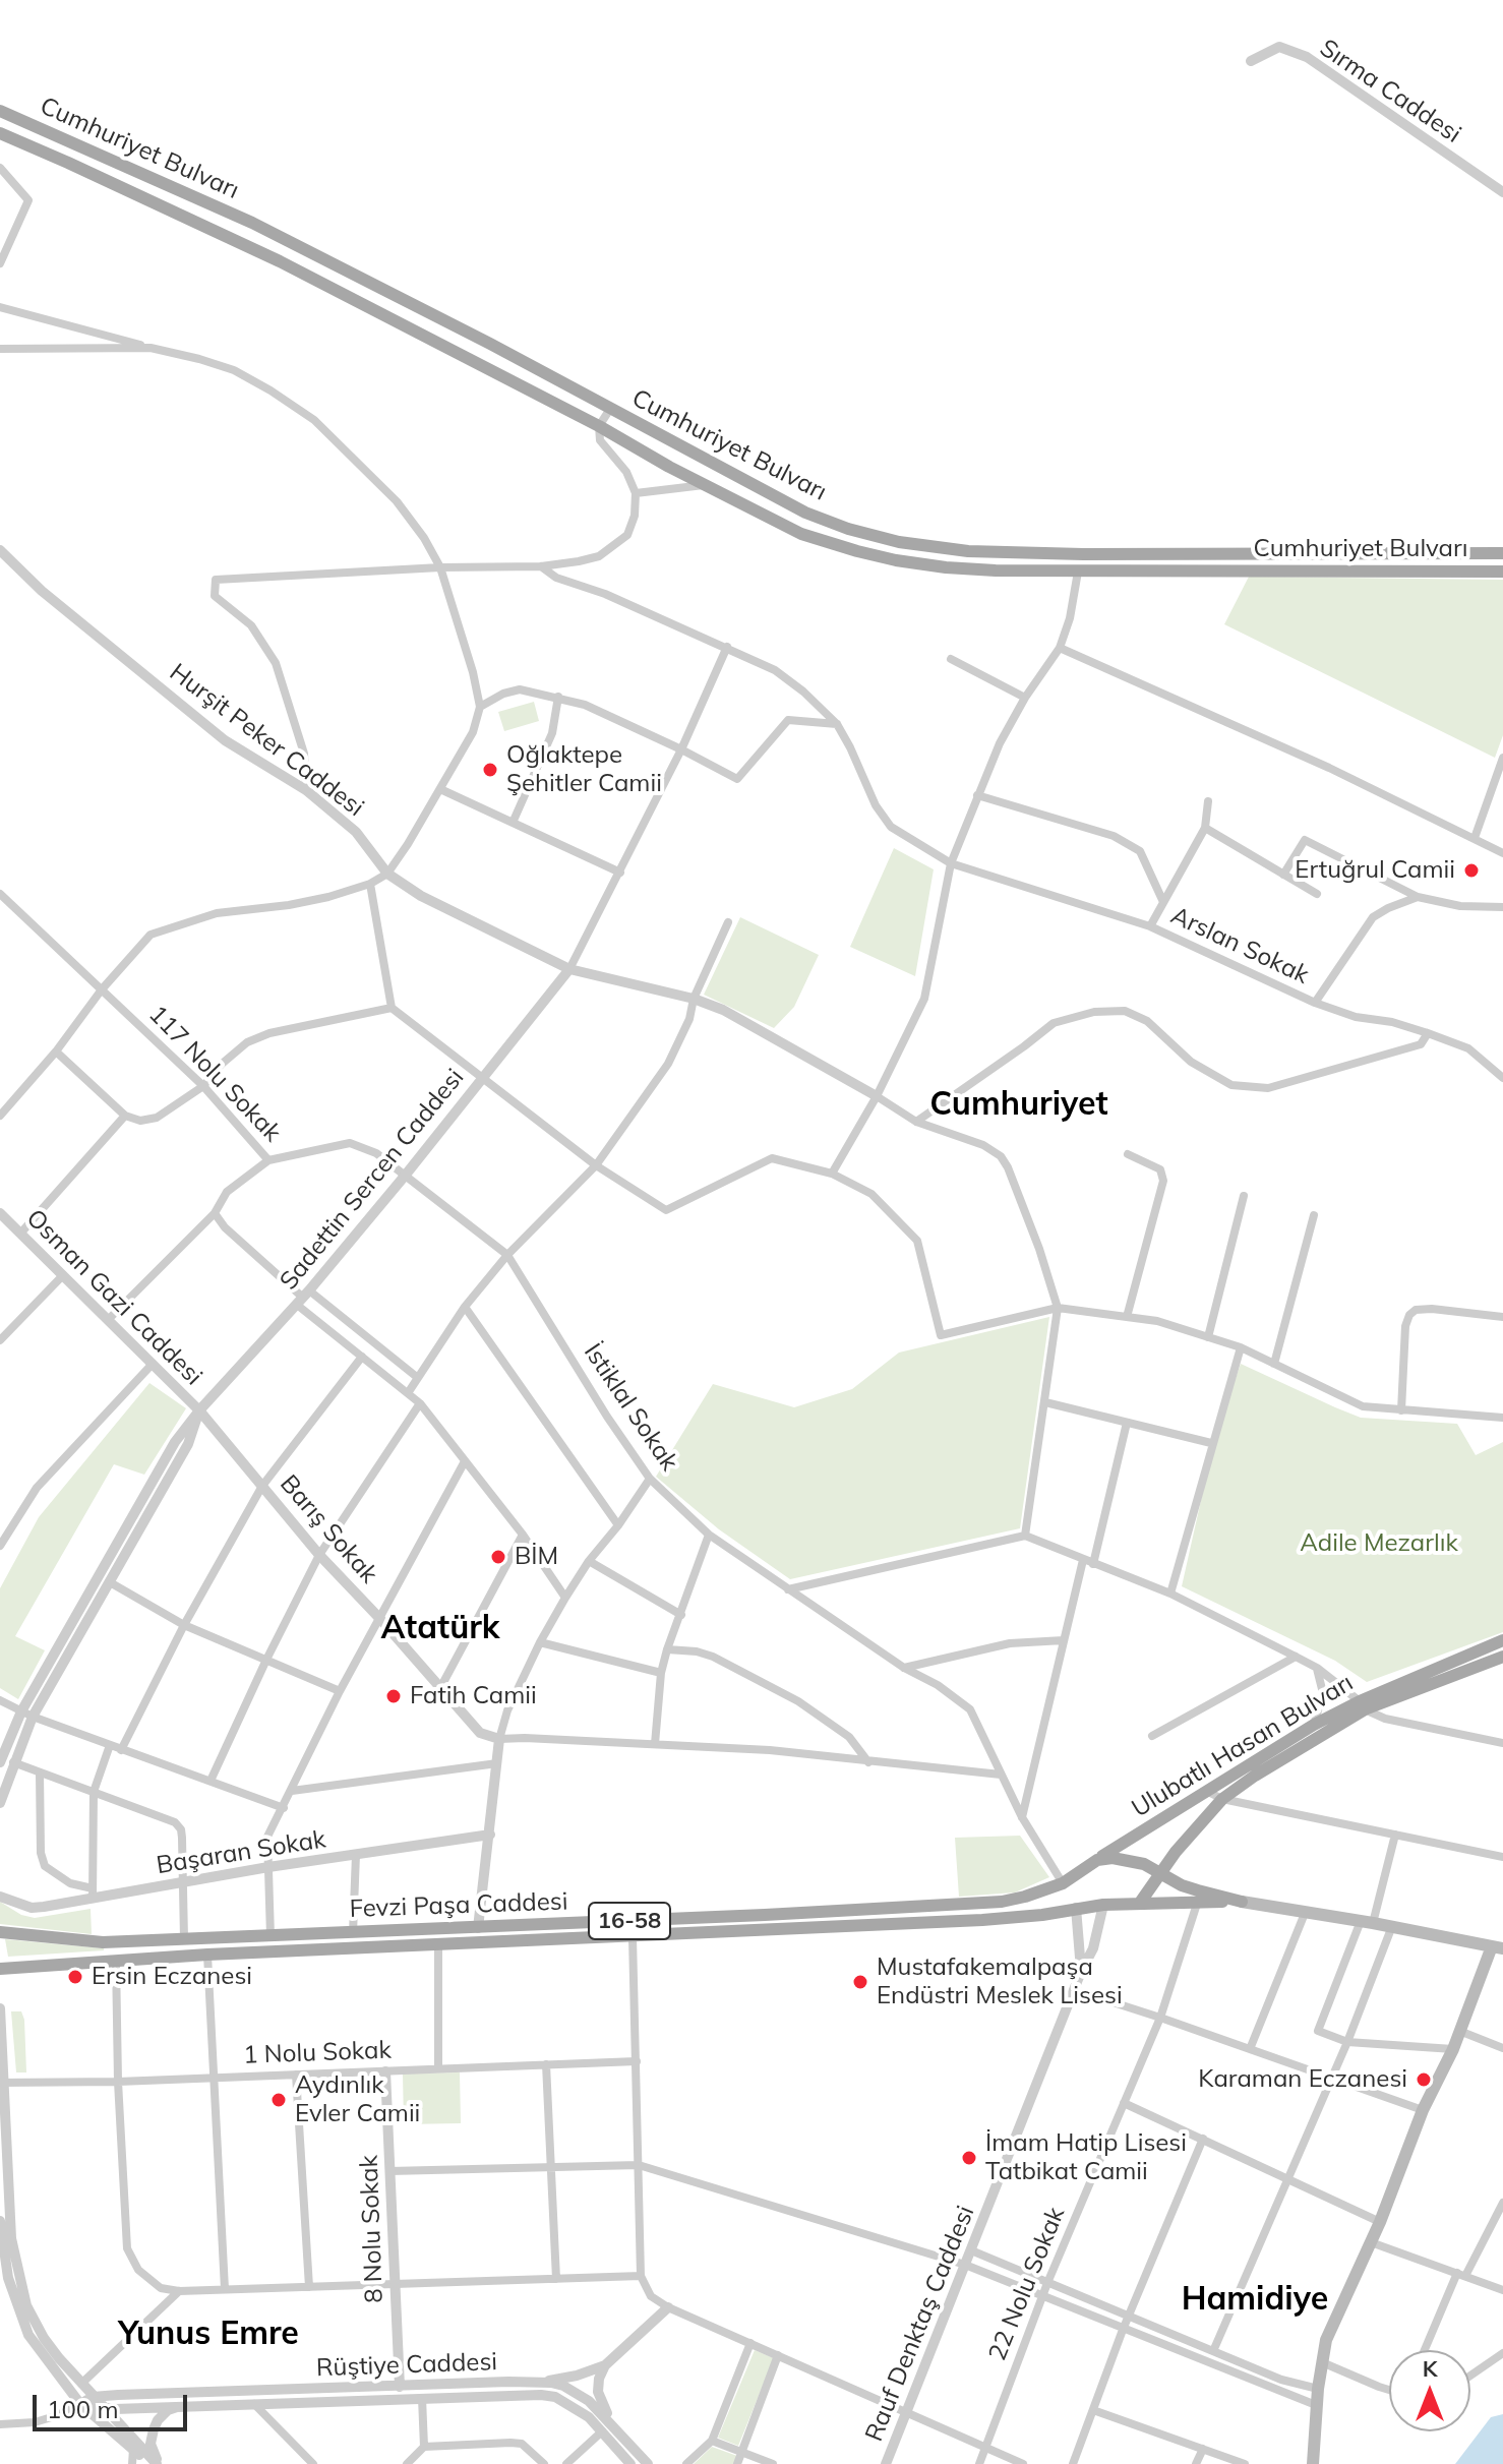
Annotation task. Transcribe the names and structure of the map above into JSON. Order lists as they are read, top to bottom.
{
  "streets": {
    "main road": [
      "Cumhuriyet Bulvarı",
      "Ulubatlı Hasan Bulvarı",
      "Fevzi Paşa Caddesi",
      "16-58"
    ],
    "street": [
      "Sırma Caddesi",
      "Hurşit Peker Caddesi",
      "Arslan Sokak",
      "117 Nolu Sokak",
      "Sadettin Sercen Caddesi",
      "Osman Gazi Caddesi",
      "İstiklal Sokak",
      "Barış Sokak",
      "Başaran Sokak",
      "1 Nolu Sokak",
      "8 Nolu Sokak",
      "22 Nolu Sokak",
      "Rauf Denktaş Caddesi",
      "Rüştiye Caddesi"
    ]
  },
  "crossings": [
    ["Hurşit Peker Caddesi", "Sadettin Sercen Caddesi"],
    ["117 Nolu Sokak", "Sadettin Sercen Caddesi"],
    ["117 Nolu Sokak", "İstiklal Sokak"],
    ["Sadettin Sercen Caddesi", "Osman Gazi Caddesi"],
    ["Sadettin Sercen Caddesi", "Barış Sokak"],
    ["Osman Gazi Caddesi", "Barış Sokak"],
    ["İstiklal Sokak", "Fevzi Paşa Caddesi"],
    ["Ulubatlı Hasan Bulvarı", "Fevzi Paşa Caddesi"],
    ["Fevzi Paşa Caddesi", "22 Nolu Sokak"],
    ["Fevzi Paşa Caddesi", "Rauf Denktaş Caddesi"],
    ["1 Nolu Sokak", "8 Nolu Sokak"],
    ["8 Nolu Sokak", "Rüştiye Caddesi"]
  ],
  "districts": [
    "Cumhuriyet",
    "Atatürk",
    "Hamidiye",
    "Yunus Emre"
  ],
  "parks": ["Adile Mezarlık"],
  "places": [
    "Oğlaktepe Şehitler Camii",
    "Ertuğrul Camii",
    "BİM",
    "Fatih Camii",
    "Ersin Eczanesi",
    "Mustafakemalpaşa Endüstri Meslek Lisesi",
    "Karaman Eczanesi",
    "Aydınlık Evler Camii",
    "İmam Hatip Lisesi Tatbikat Camii"
  ],
  "scale_bar": "100 m",
  "north": "top"
}
